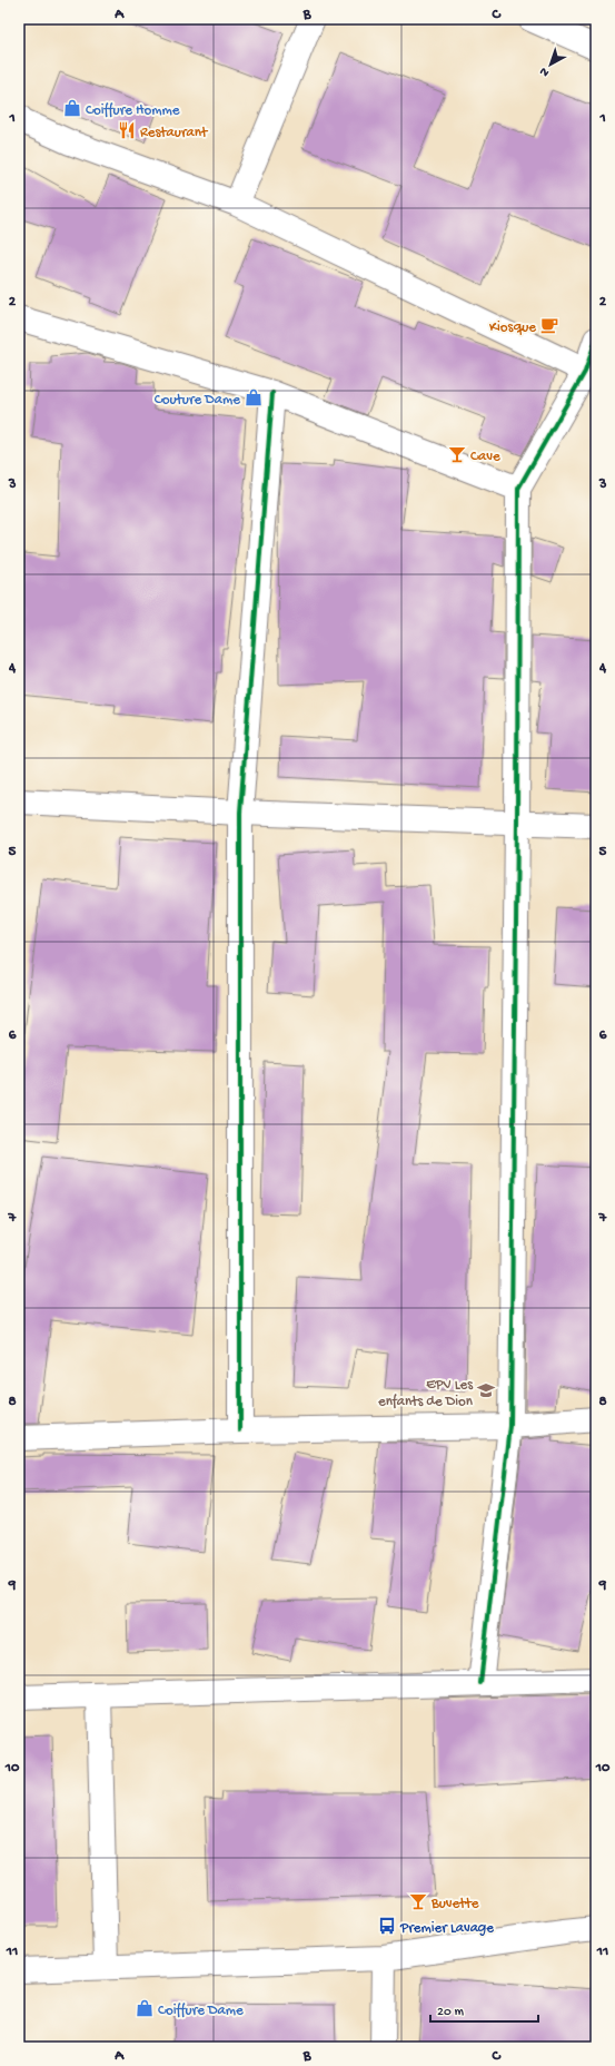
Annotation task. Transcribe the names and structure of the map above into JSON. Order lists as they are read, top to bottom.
{
  "places": {
    "shop": ["Coiffure Homme", "Couture Dame", "Coiffure Dame"],
    "restaurant": ["Restaurant"],
    "cafe": ["Kiosque"],
    "bar": ["Cave", "Buvette"],
    "school or university": ["EPV Les enfants de Dion"],
    "bus stop": ["Premier Lavage"]
  },
  "scale_bar": "20 m",
  "north": "bottom left",
  "grid": {
    "columns": ["A", "B", "C"],
    "rows": [
      "1",
      "2",
      "3",
      "4",
      "5",
      "6",
      "7",
      "8",
      "9",
      "10",
      "11"
    ]
  }
}
